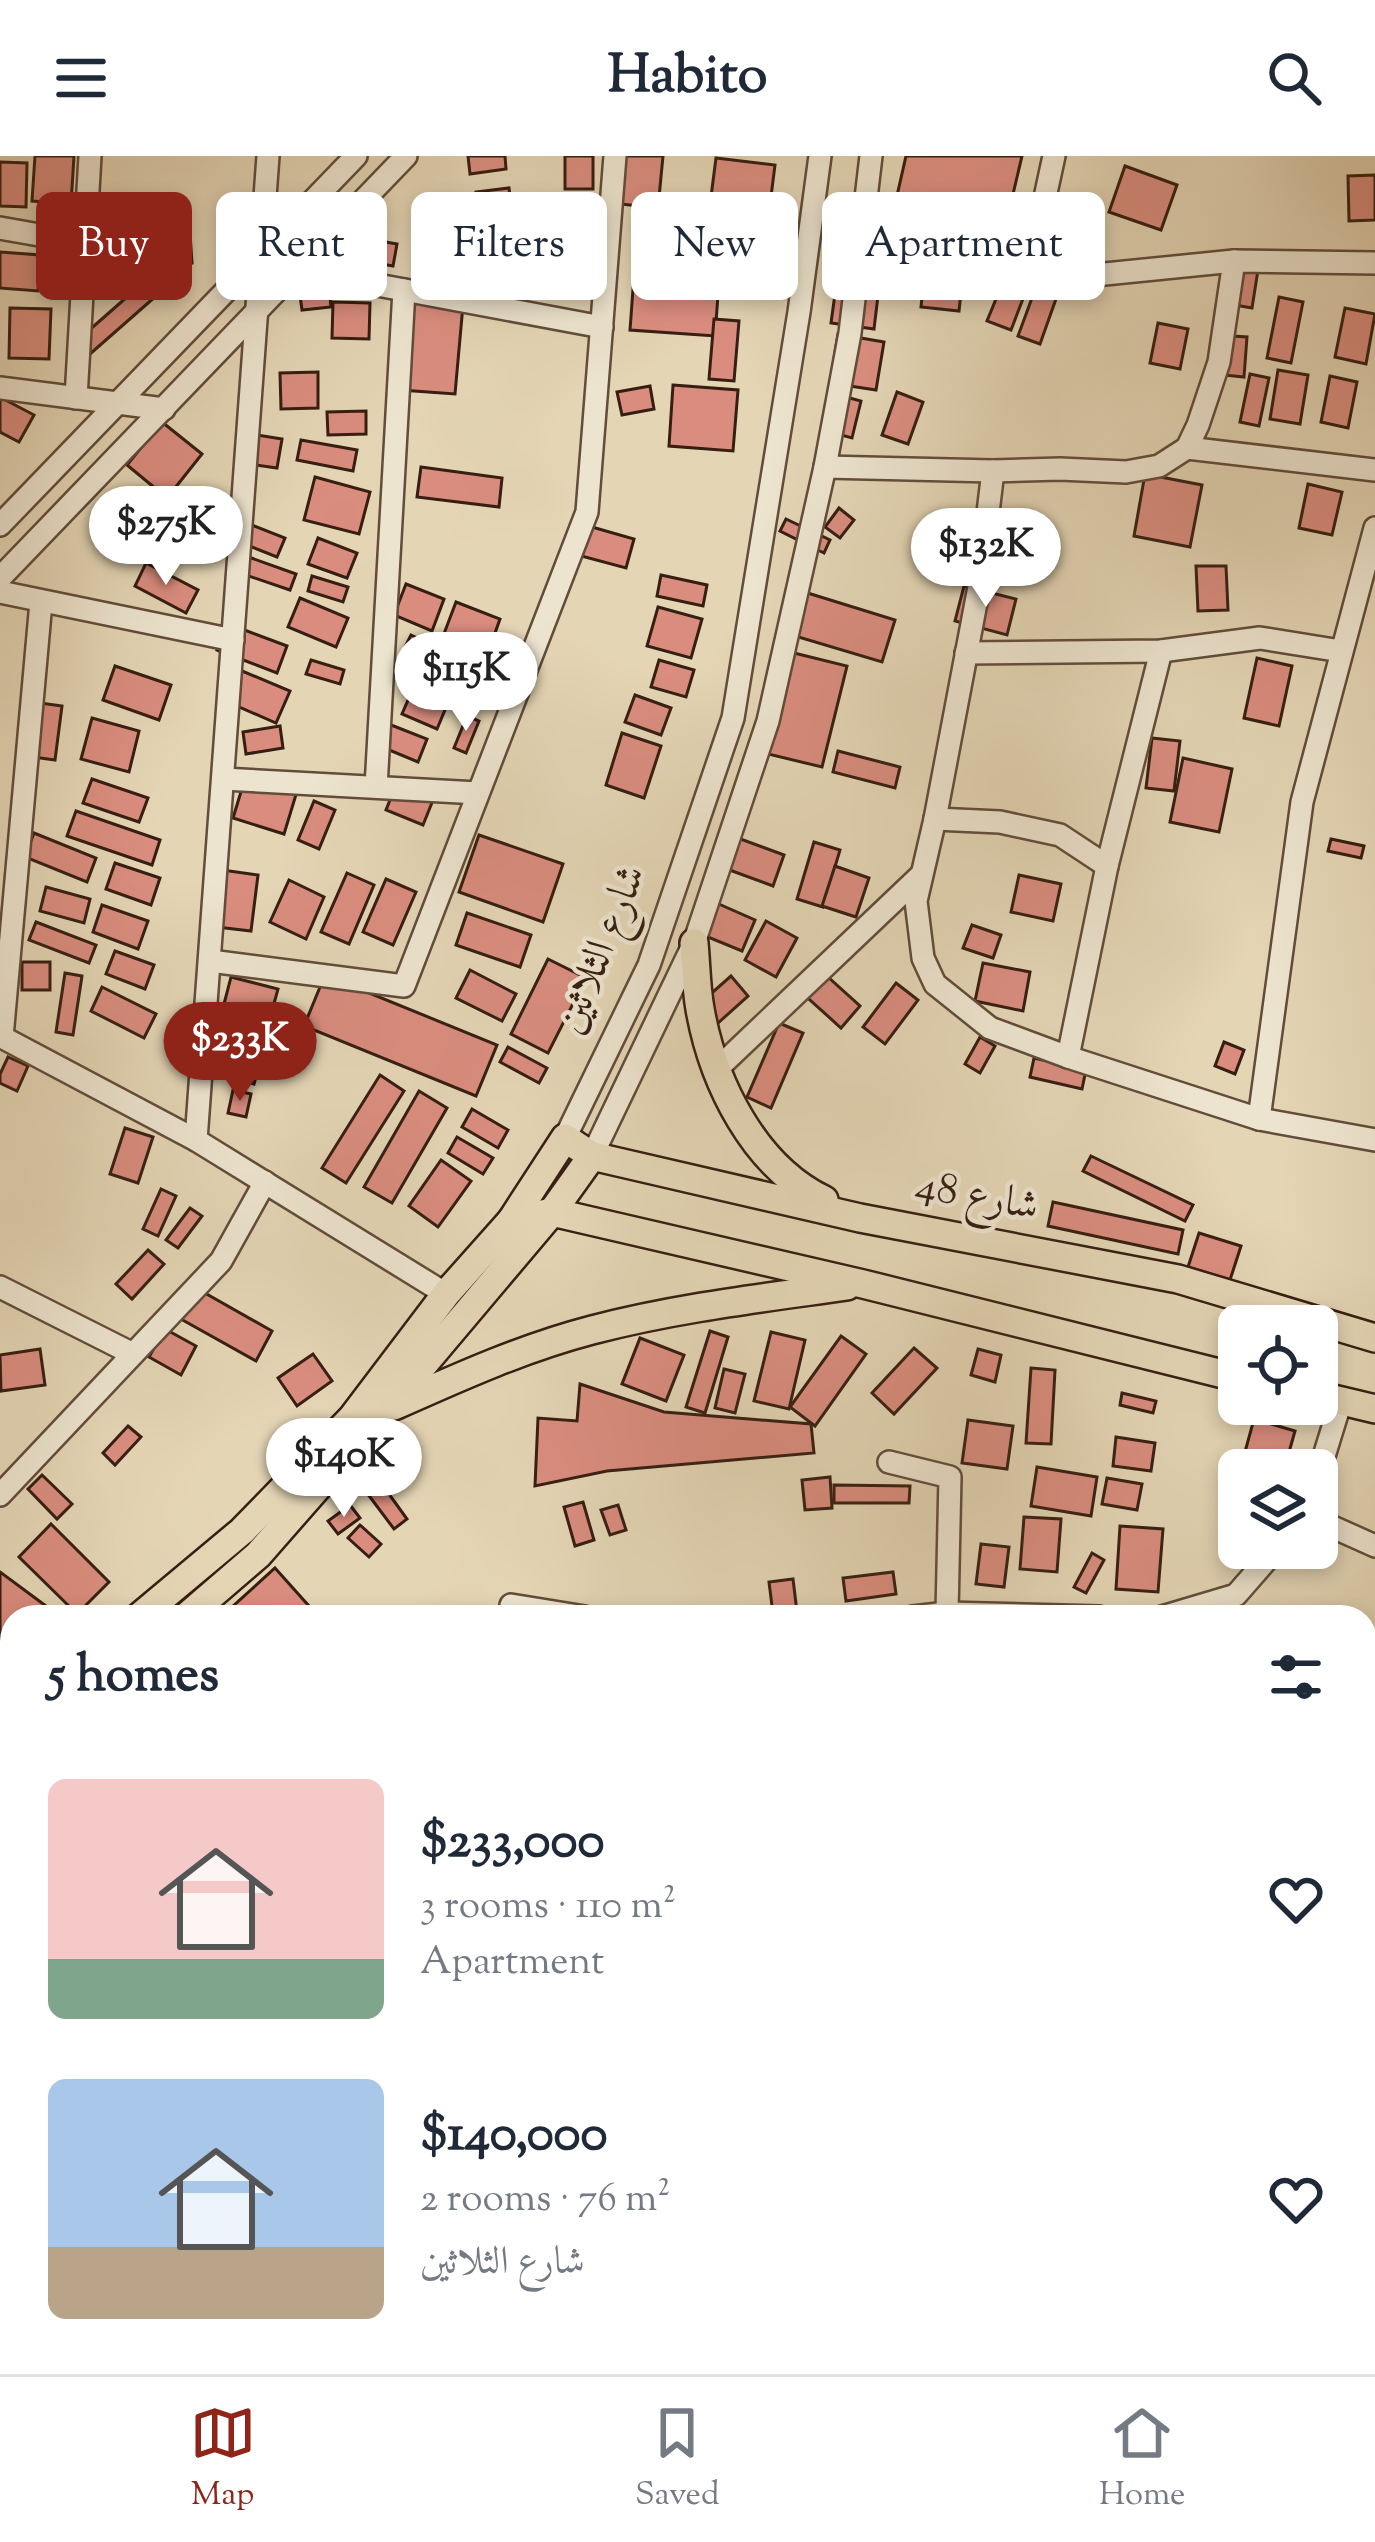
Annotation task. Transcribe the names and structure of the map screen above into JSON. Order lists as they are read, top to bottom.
{
  "streets": {
    "main road": ["شارع الثلاثين", "شارع 48"]
  },
  "crossings": [
    ["شارع الثلاثين", "شارع 48"]
  ],
  "page": {
    "header": "Habito",
    "chip": [
      "Buy",
      "Rent",
      "Filters",
      "New",
      "Apartment"
    ],
    "price": [
      "$275K",
      "$132K",
      "$115K",
      "$233K",
      "$140K"
    ],
    "heading": "5 homes",
    "list": [
      {
        "name": "$233,000",
        "note": "3 rooms · 110 m² · Apartment"
      },
      {
        "name": "$140,000",
        "note": "2 rooms · 76 m² · شارع الثلاثين"
      }
    ],
    "tabs": ["Map", "Saved", "Home"]
  }
}
